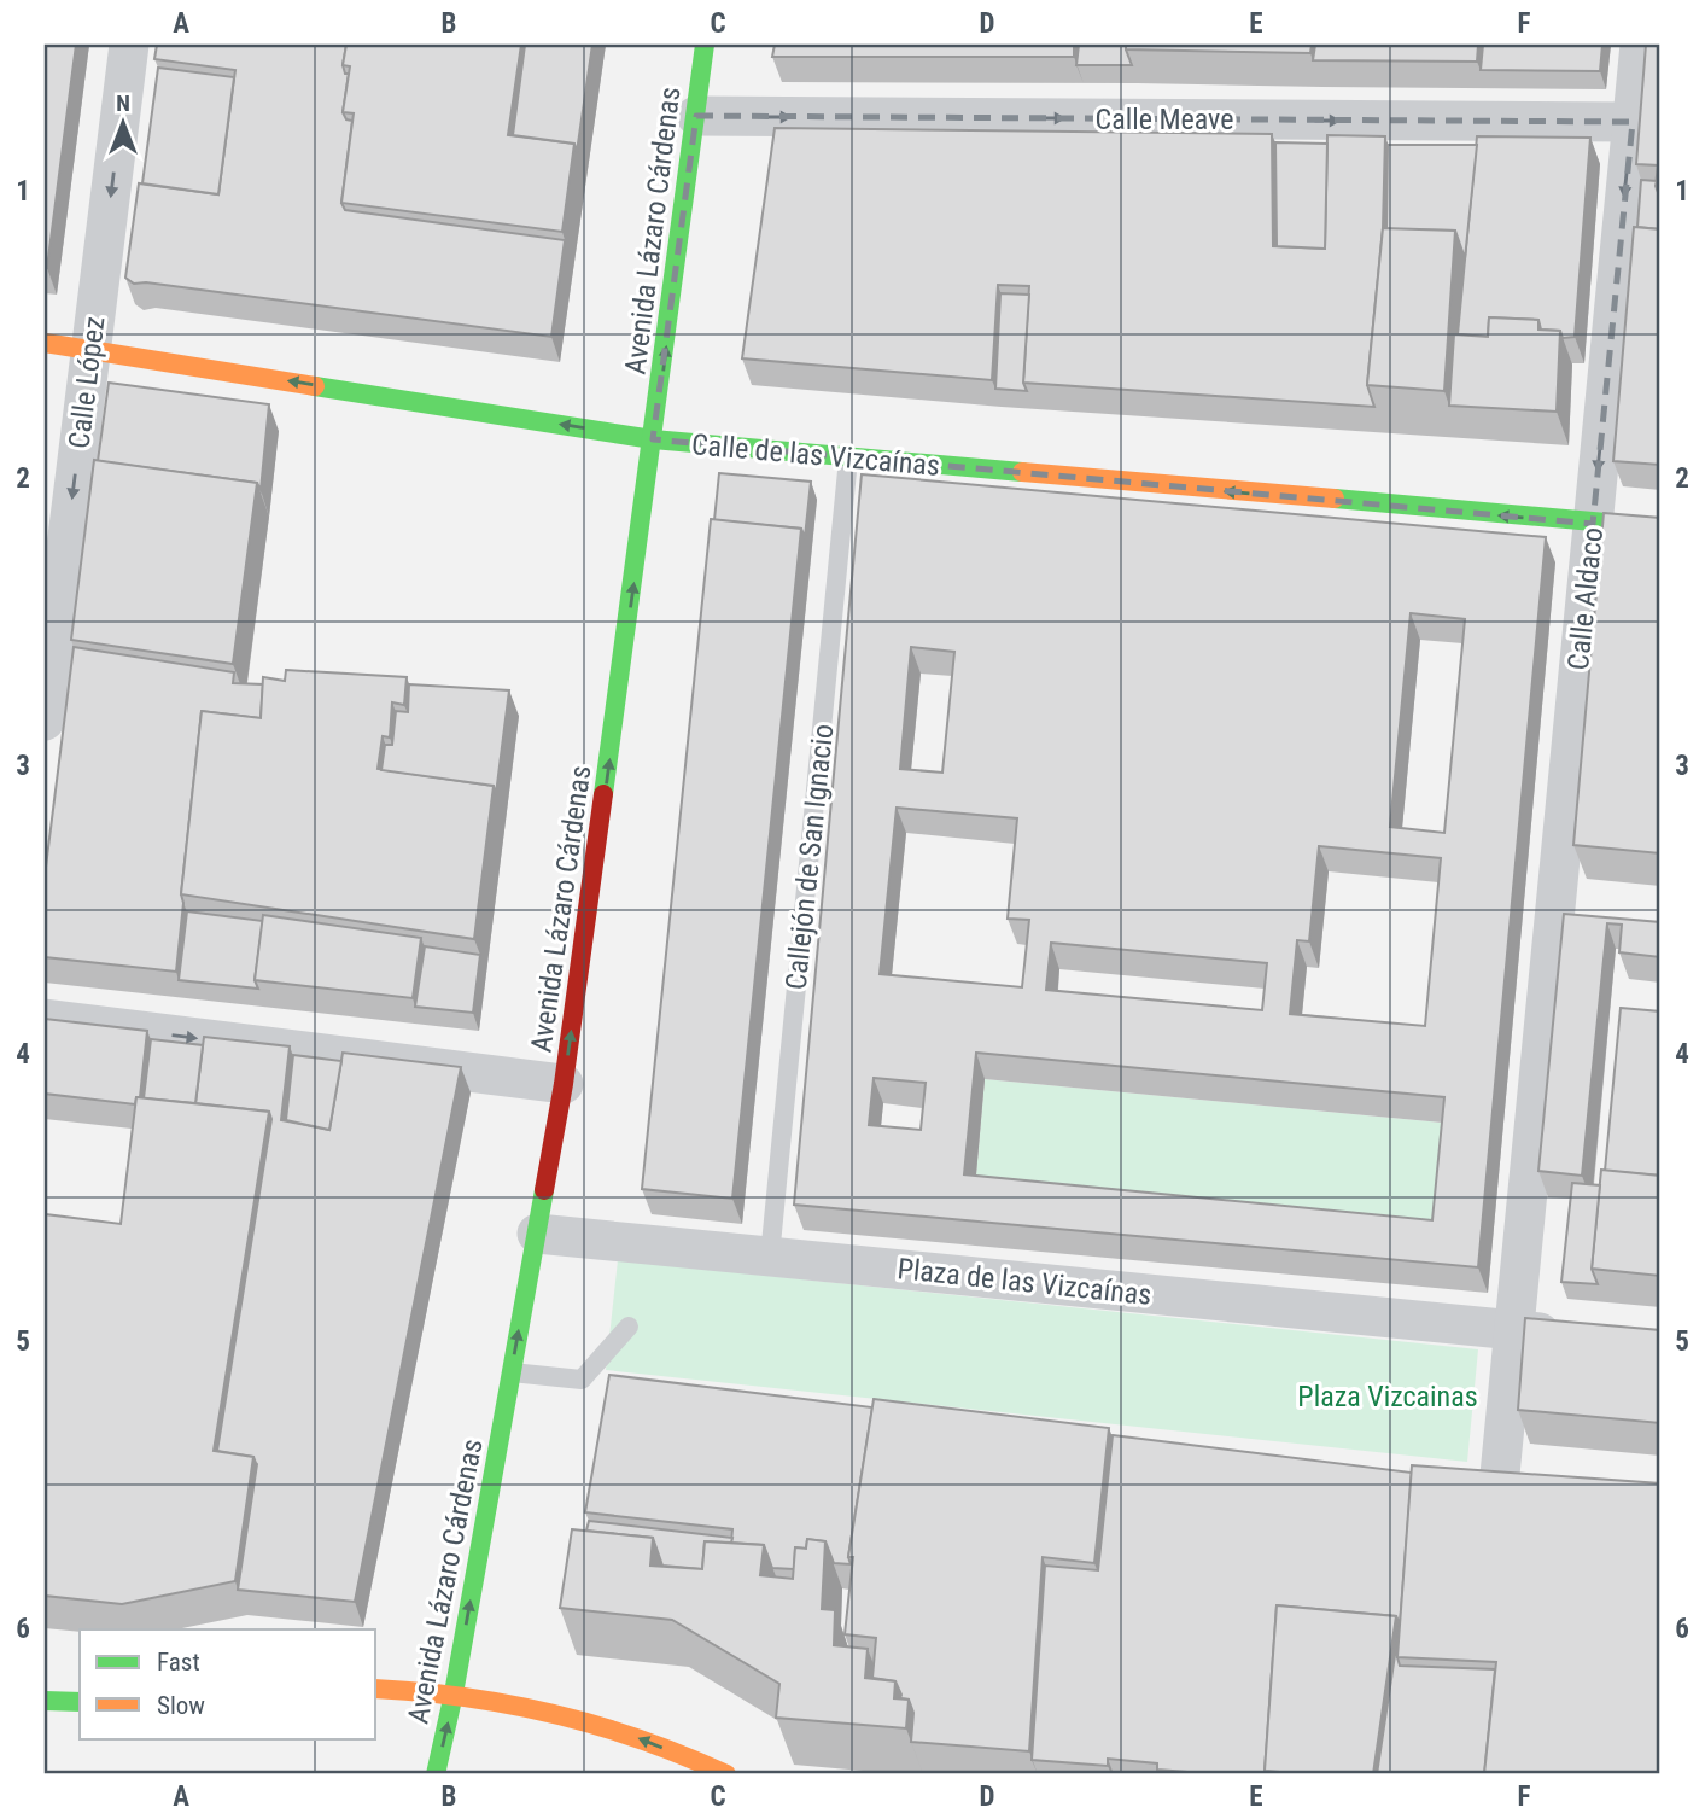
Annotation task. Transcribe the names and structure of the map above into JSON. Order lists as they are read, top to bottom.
{
  "streets": {
    "main road": ["Avenida Lázaro Cárdenas", "Calle de las Vizcaínas"],
    "street": [
      "Calle Meave",
      "Calle López",
      "Calle Aldaco",
      "Plaza de las Vizcaínas"
    ],
    "lane": ["Callejón de San Ignacio"]
  },
  "crossings": [
    ["Calle Meave", "Avenida Lázaro Cárdenas"],
    ["Calle Meave", "Calle Aldaco"],
    ["Avenida Lázaro Cárdenas", "Calle de las Vizcaínas"],
    ["Avenida Lázaro Cárdenas", "Plaza de las Vizcaínas"],
    ["Calle López", "Calle de las Vizcaínas"],
    ["Calle de las Vizcaínas", "Calle Aldaco"],
    ["Calle de las Vizcaínas", "Callejón de San Ignacio"],
    ["Calle Aldaco", "Plaza de las Vizcaínas"],
    ["Callejón de San Ignacio", "Plaza de las Vizcaínas"]
  ],
  "one_way": [
    "Calle Meave",
    "Avenida Lázaro Cárdenas",
    "Calle López",
    "Calle de las Vizcaínas"
  ],
  "parks": ["Plaza Vizcainas"],
  "legend": ["Fast", "Slow"],
  "north": "top",
  "grid": {
    "columns": [
      "A",
      "B",
      "C",
      "D",
      "E",
      "F"
    ],
    "rows": [
      "1",
      "2",
      "3",
      "4",
      "5",
      "6"
    ]
  }
}
